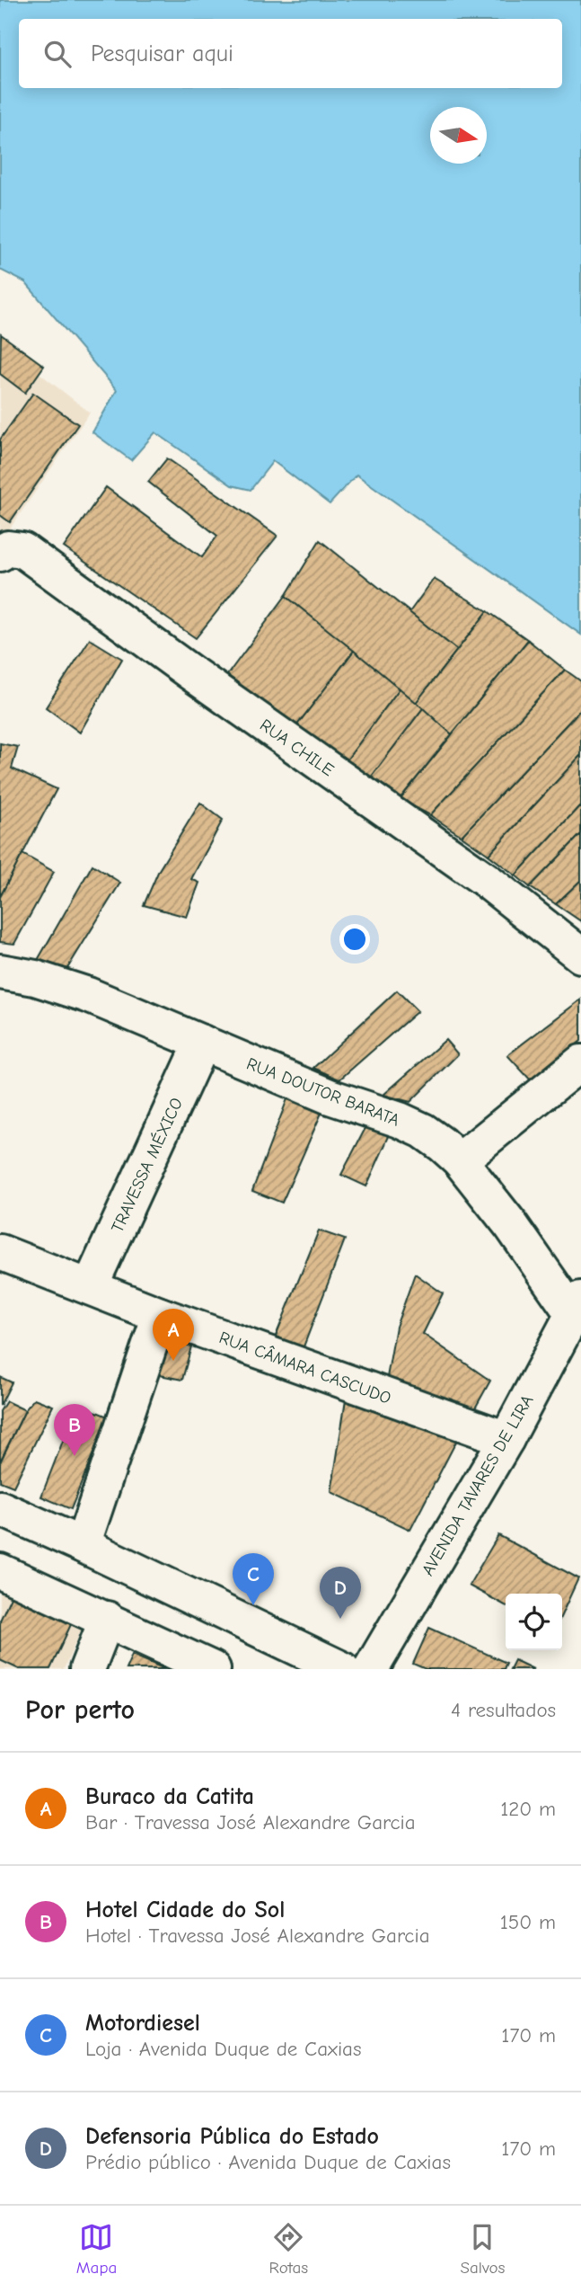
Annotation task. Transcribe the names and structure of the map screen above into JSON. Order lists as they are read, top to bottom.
{
  "streets": {
    "street": [
      "RUA CHILE",
      "RUA DOUTOR BARATA",
      "TRAVESSA MÉXICO",
      "RUA CÂMARA CASCUDO",
      "AVENIDA TAVARES DE LIRA"
    ]
  },
  "crossings": [
    ["RUA DOUTOR BARATA", "TRAVESSA MÉXICO"],
    ["RUA DOUTOR BARATA", "AVENIDA TAVARES DE LIRA"],
    ["TRAVESSA MÉXICO", "RUA CÂMARA CASCUDO"],
    ["RUA CÂMARA CASCUDO", "AVENIDA TAVARES DE LIRA"]
  ],
  "north": "right",
  "page": {
    "search": "Pesquisar aqui",
    "pins": [
      "A",
      "B",
      "C",
      "D"
    ],
    "heading": ["Por perto", "4 resultados"],
    "list": [
      {
        "mark": "A",
        "name": "Buraco da Catita",
        "note": "Bar · Travessa José Alexandre Garcia",
        "value": "120 m"
      },
      {
        "mark": "B",
        "name": "Hotel Cidade do Sol",
        "note": "Hotel · Travessa José Alexandre Garcia",
        "value": "150 m"
      },
      {
        "mark": "C",
        "name": "Motordiesel",
        "note": "Loja · Avenida Duque de Caxias",
        "value": "170 m"
      },
      {
        "mark": "D",
        "name": "Defensoria Pública do Estado",
        "note": "Prédio público · Avenida Duque de Caxias",
        "value": "170 m"
      }
    ],
    "nav": ["Mapa", "Rotas", "Salvos"]
  }
}
